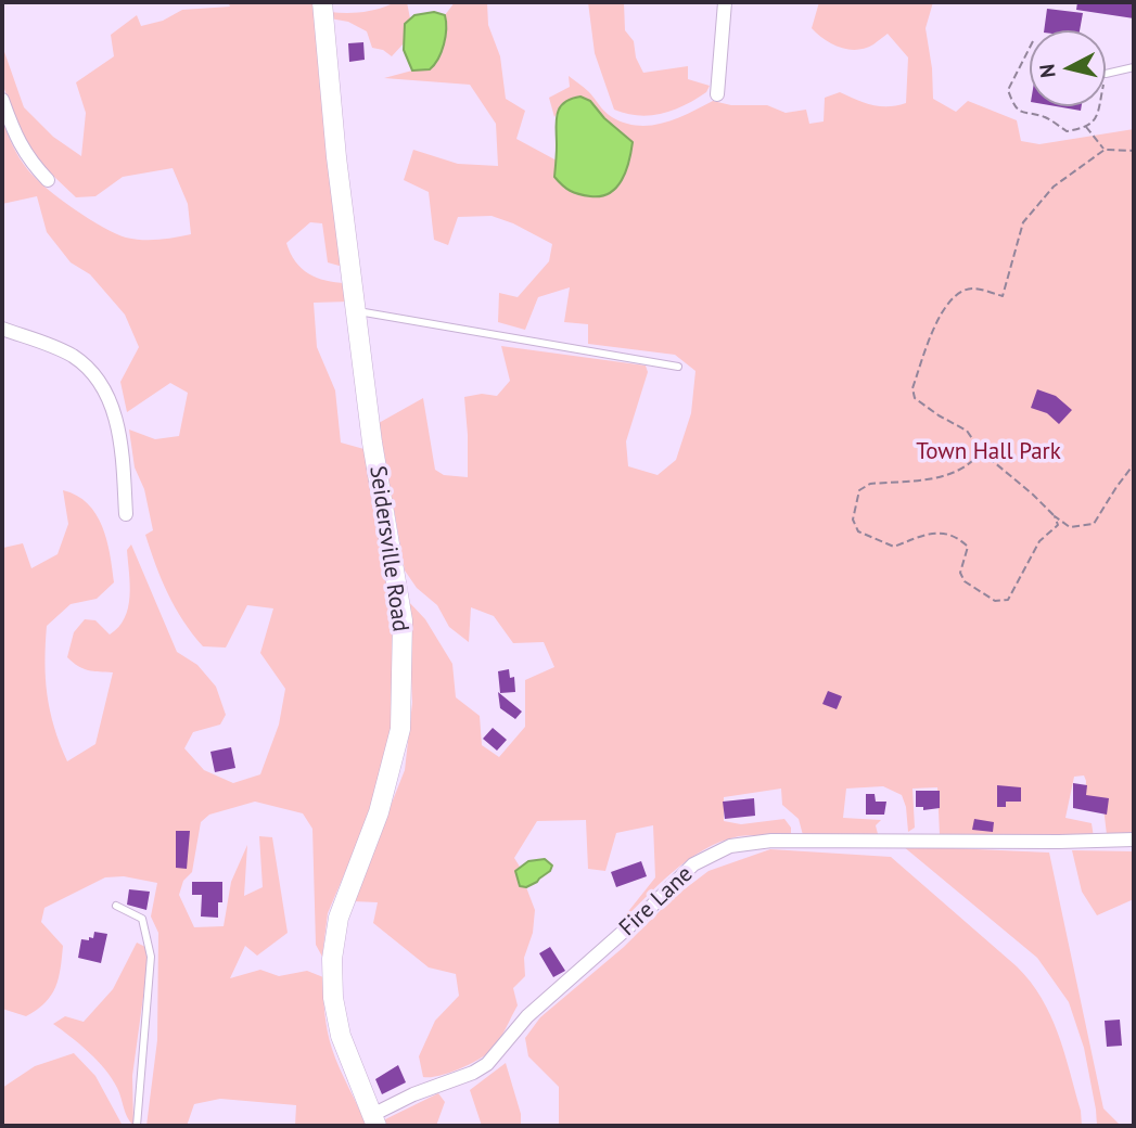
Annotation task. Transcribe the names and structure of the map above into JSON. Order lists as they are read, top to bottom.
{
  "streets": {
    "street": ["Seidersville Road", "Fire Lane"]
  },
  "crossings": [
    ["Seidersville Road", "Fire Lane"]
  ],
  "parks": ["Town Hall Park"],
  "north": "left"
}
